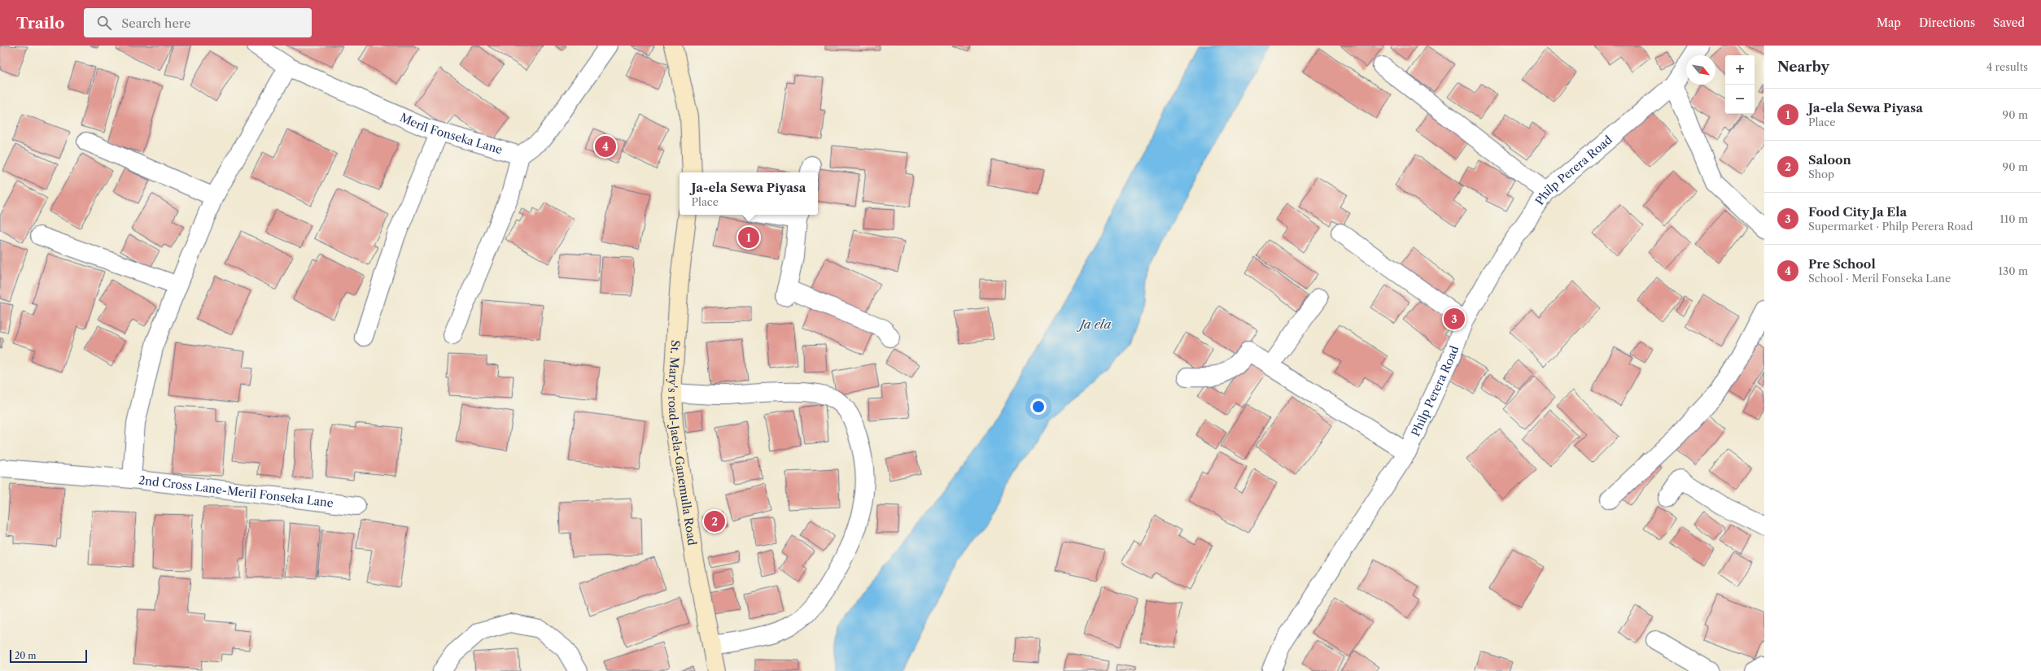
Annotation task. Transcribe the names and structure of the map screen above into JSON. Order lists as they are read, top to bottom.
{
  "streets": {
    "main road": ["St. Mary's road-Jaela-Ganemulla Road"],
    "street": ["Meril Fonseka Lane", "Philp Perera Road", "2nd Cross Lane-Meril Fonseka Lane"]
  },
  "crossings": [
    ["Meril Fonseka Lane", "2nd Cross Lane-Meril Fonseka Lane"]
  ],
  "water": ["Ja ela"],
  "scale_bar": "20 m",
  "north": "bottom right",
  "page": {
    "header": "Trailo",
    "search": "Search here",
    "nav": ["Map", "Directions", "Saved"],
    "heading": ["Nearby", "4 results"],
    "map_buttons": ["+", "−"],
    "list": [
      {
        "mark": "1",
        "name": "Ja-ela Sewa Piyasa",
        "note": "Place",
        "value": "90 m"
      },
      {
        "mark": "2",
        "name": "Saloon",
        "note": "Shop",
        "value": "90 m"
      },
      {
        "mark": "3",
        "name": "Food City Ja Ela",
        "note": "Supermarket · Philp Perera Road",
        "value": "110 m"
      },
      {
        "mark": "4",
        "name": "Pre School",
        "note": "School · Meril Fonseka Lane",
        "value": "130 m"
      }
    ],
    "pins": [
      "4",
      "1",
      "3",
      "2"
    ],
    "popup": ["Ja-ela Sewa Piyasa", "Place"],
    "scale": "20 m"
  }
}
